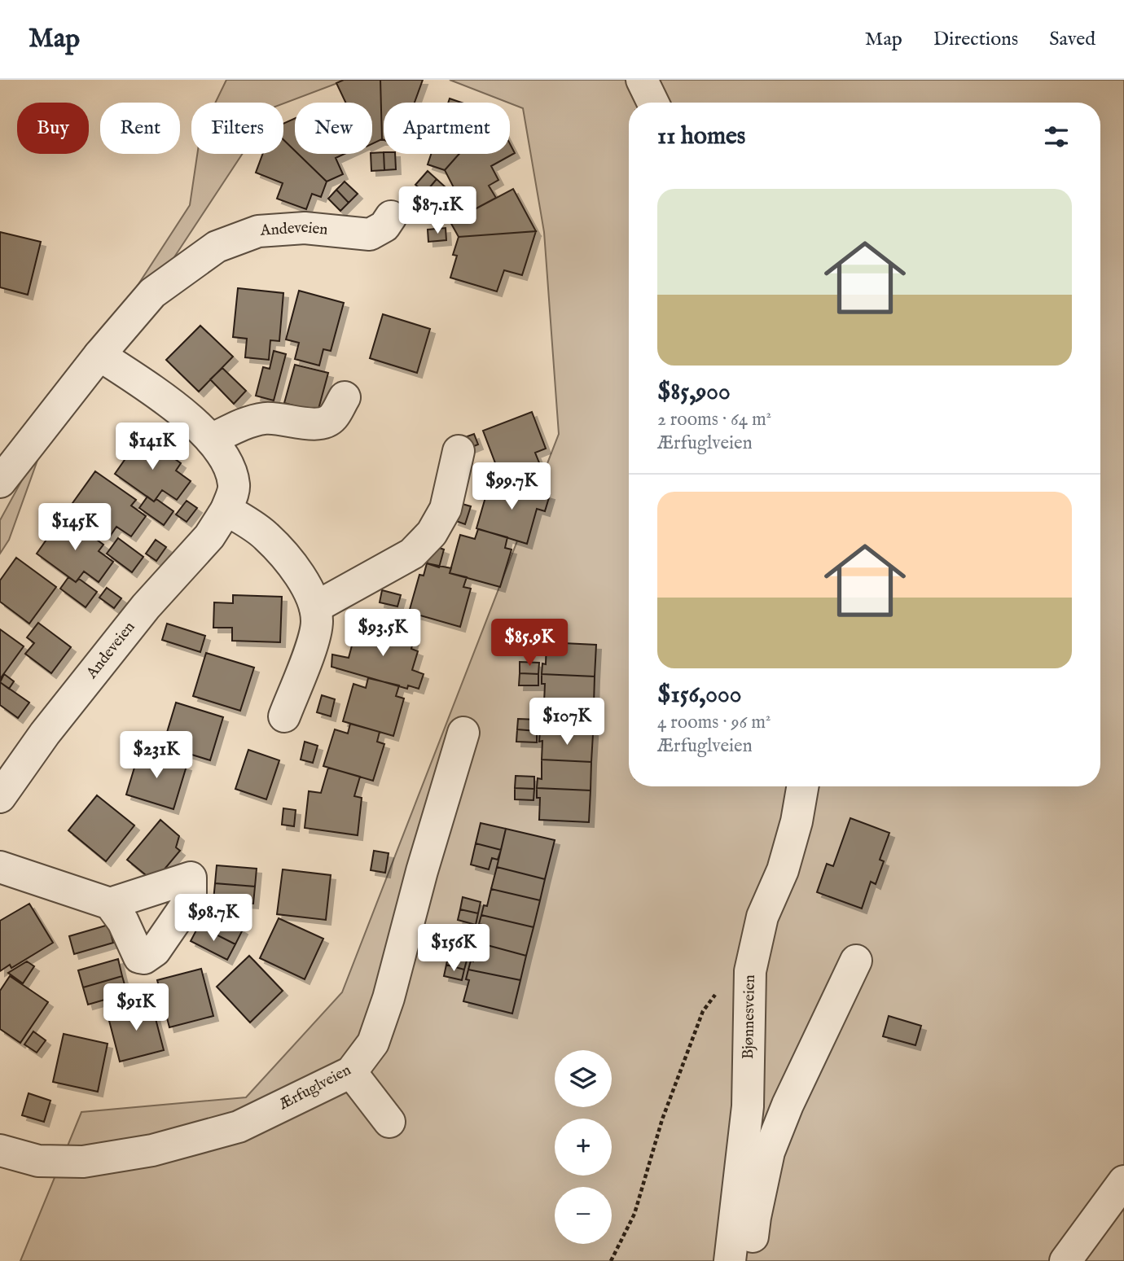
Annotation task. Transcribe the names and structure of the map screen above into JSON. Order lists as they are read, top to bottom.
{
  "streets": {
    "street": ["Andeveien", "Bjønnesveien", "Ærfuglveien"]
  },
  "page": {
    "header": "Map",
    "nav": ["Map", "Directions", "Saved"],
    "chip": [
      "Buy",
      "Rent",
      "Filters",
      "New",
      "Apartment"
    ],
    "heading": "11 homes",
    "list": [
      {
        "name": "$85,900",
        "note": "2 rooms · 64 m² · Ærfuglveien"
      },
      {
        "name": "$156,000",
        "note": "4 rooms · 96 m² · Ærfuglveien"
      }
    ],
    "price": [
      "$87.1K",
      "$141K",
      "$99.7K",
      "$145K",
      "$93.5K",
      "$85.9K",
      "$107K",
      "$231K",
      "$98.7K",
      "$156K",
      "$91K"
    ],
    "map_buttons": ["+", "−"]
  }
}
